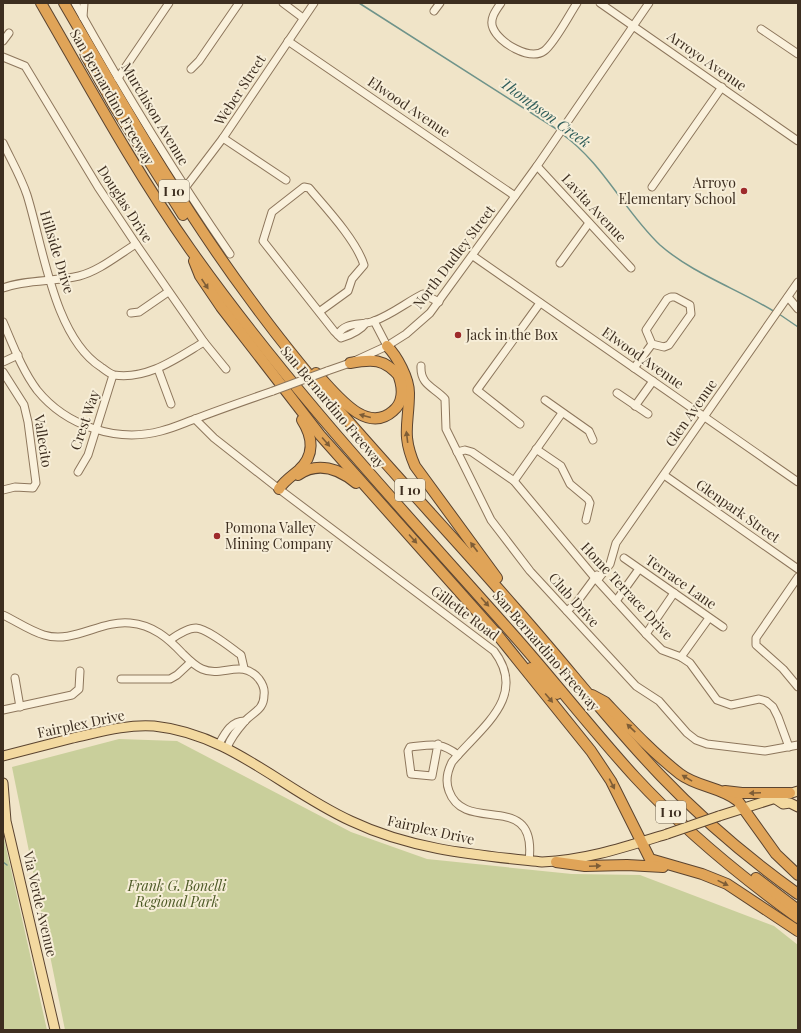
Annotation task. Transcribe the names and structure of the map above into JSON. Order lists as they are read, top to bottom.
{
  "streets": {
    "highway": ["San Bernardino Freeway", "I 10"],
    "main road": ["Fairplex Drive", "Via Verde Avenue"],
    "street": [
      "Arroyo Avenue",
      "Weber Street",
      "Elwood Avenue",
      "Murchison Avenue",
      "Douglas Drive",
      "Lavita Avenue",
      "Hillside Drive",
      "North Dudley Street",
      "Glen Avenue",
      "Crest Way",
      "Vallecito",
      "Glenpark Street",
      "Terrace Lane",
      "Home Terrace Drive",
      "Club Drive",
      "Gillette Road"
    ]
  },
  "crossings": [
    ["Arroyo Avenue", "North Dudley Street"],
    ["Weber Street", "Elwood Avenue"],
    ["Weber Street", "Murchison Avenue"],
    ["Elwood Avenue", "North Dudley Street"],
    ["Elwood Avenue", "Glen Avenue"],
    ["Lavita Avenue", "North Dudley Street"],
    ["Hillside Drive", "Crest Way"],
    ["North Dudley Street", "Crest Way"],
    ["North Dudley Street", "Gillette Road"],
    ["Glen Avenue", "Glenpark Street"],
    ["Glen Avenue", "Home Terrace Drive"],
    ["Glen Avenue", "Club Drive"],
    ["Home Terrace Drive", "Club Drive"],
    ["Gillette Road", "Fairplex Drive"]
  ],
  "water": ["Thompson Creek"],
  "parks": ["Frank G. Bonelli Regional Park"],
  "places": ["Arroyo Elementary School", "Jack in the Box", "Pomona Valley Mining Company"]
}
